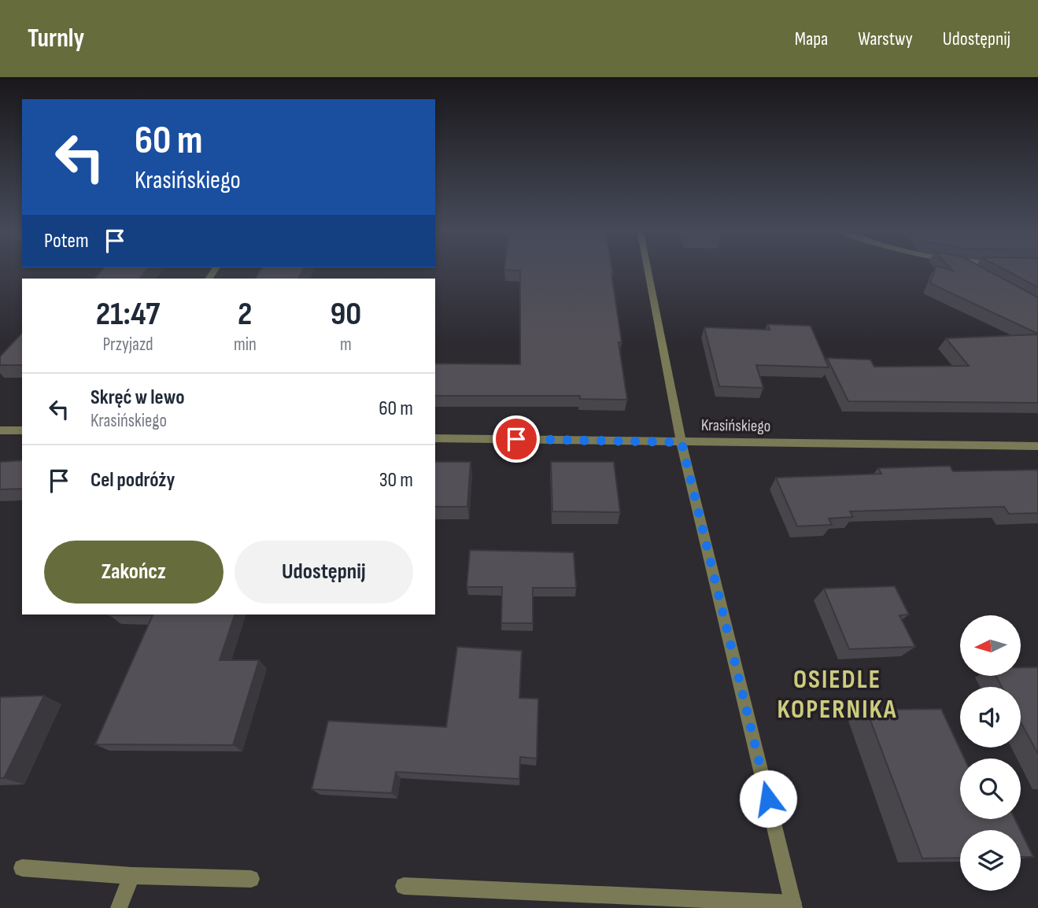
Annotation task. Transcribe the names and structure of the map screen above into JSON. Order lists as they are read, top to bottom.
{
  "streets": {
    "street": ["Krasińskiego"]
  },
  "districts": ["OSIEDLE KOPERNIKA"],
  "north": "left",
  "page": {
    "header": "Turnly",
    "nav": ["Mapa", "Warstwy", "Udostępnij"],
    "turn": ["60 m", "Krasińskiego"],
    "then": "Potem",
    "eta": [
      "21:47",
      "Przyjazd",
      "2",
      "min",
      "90",
      "m"
    ],
    "list": [
      {
        "name": "Skręć w lewo",
        "note": "Krasińskiego",
        "value": "60 m"
      },
      {
        "name": "Cel podróży",
        "value": "30 m"
      }
    ],
    "buttons": ["Zakończ", "Udostępnij"]
  }
}
